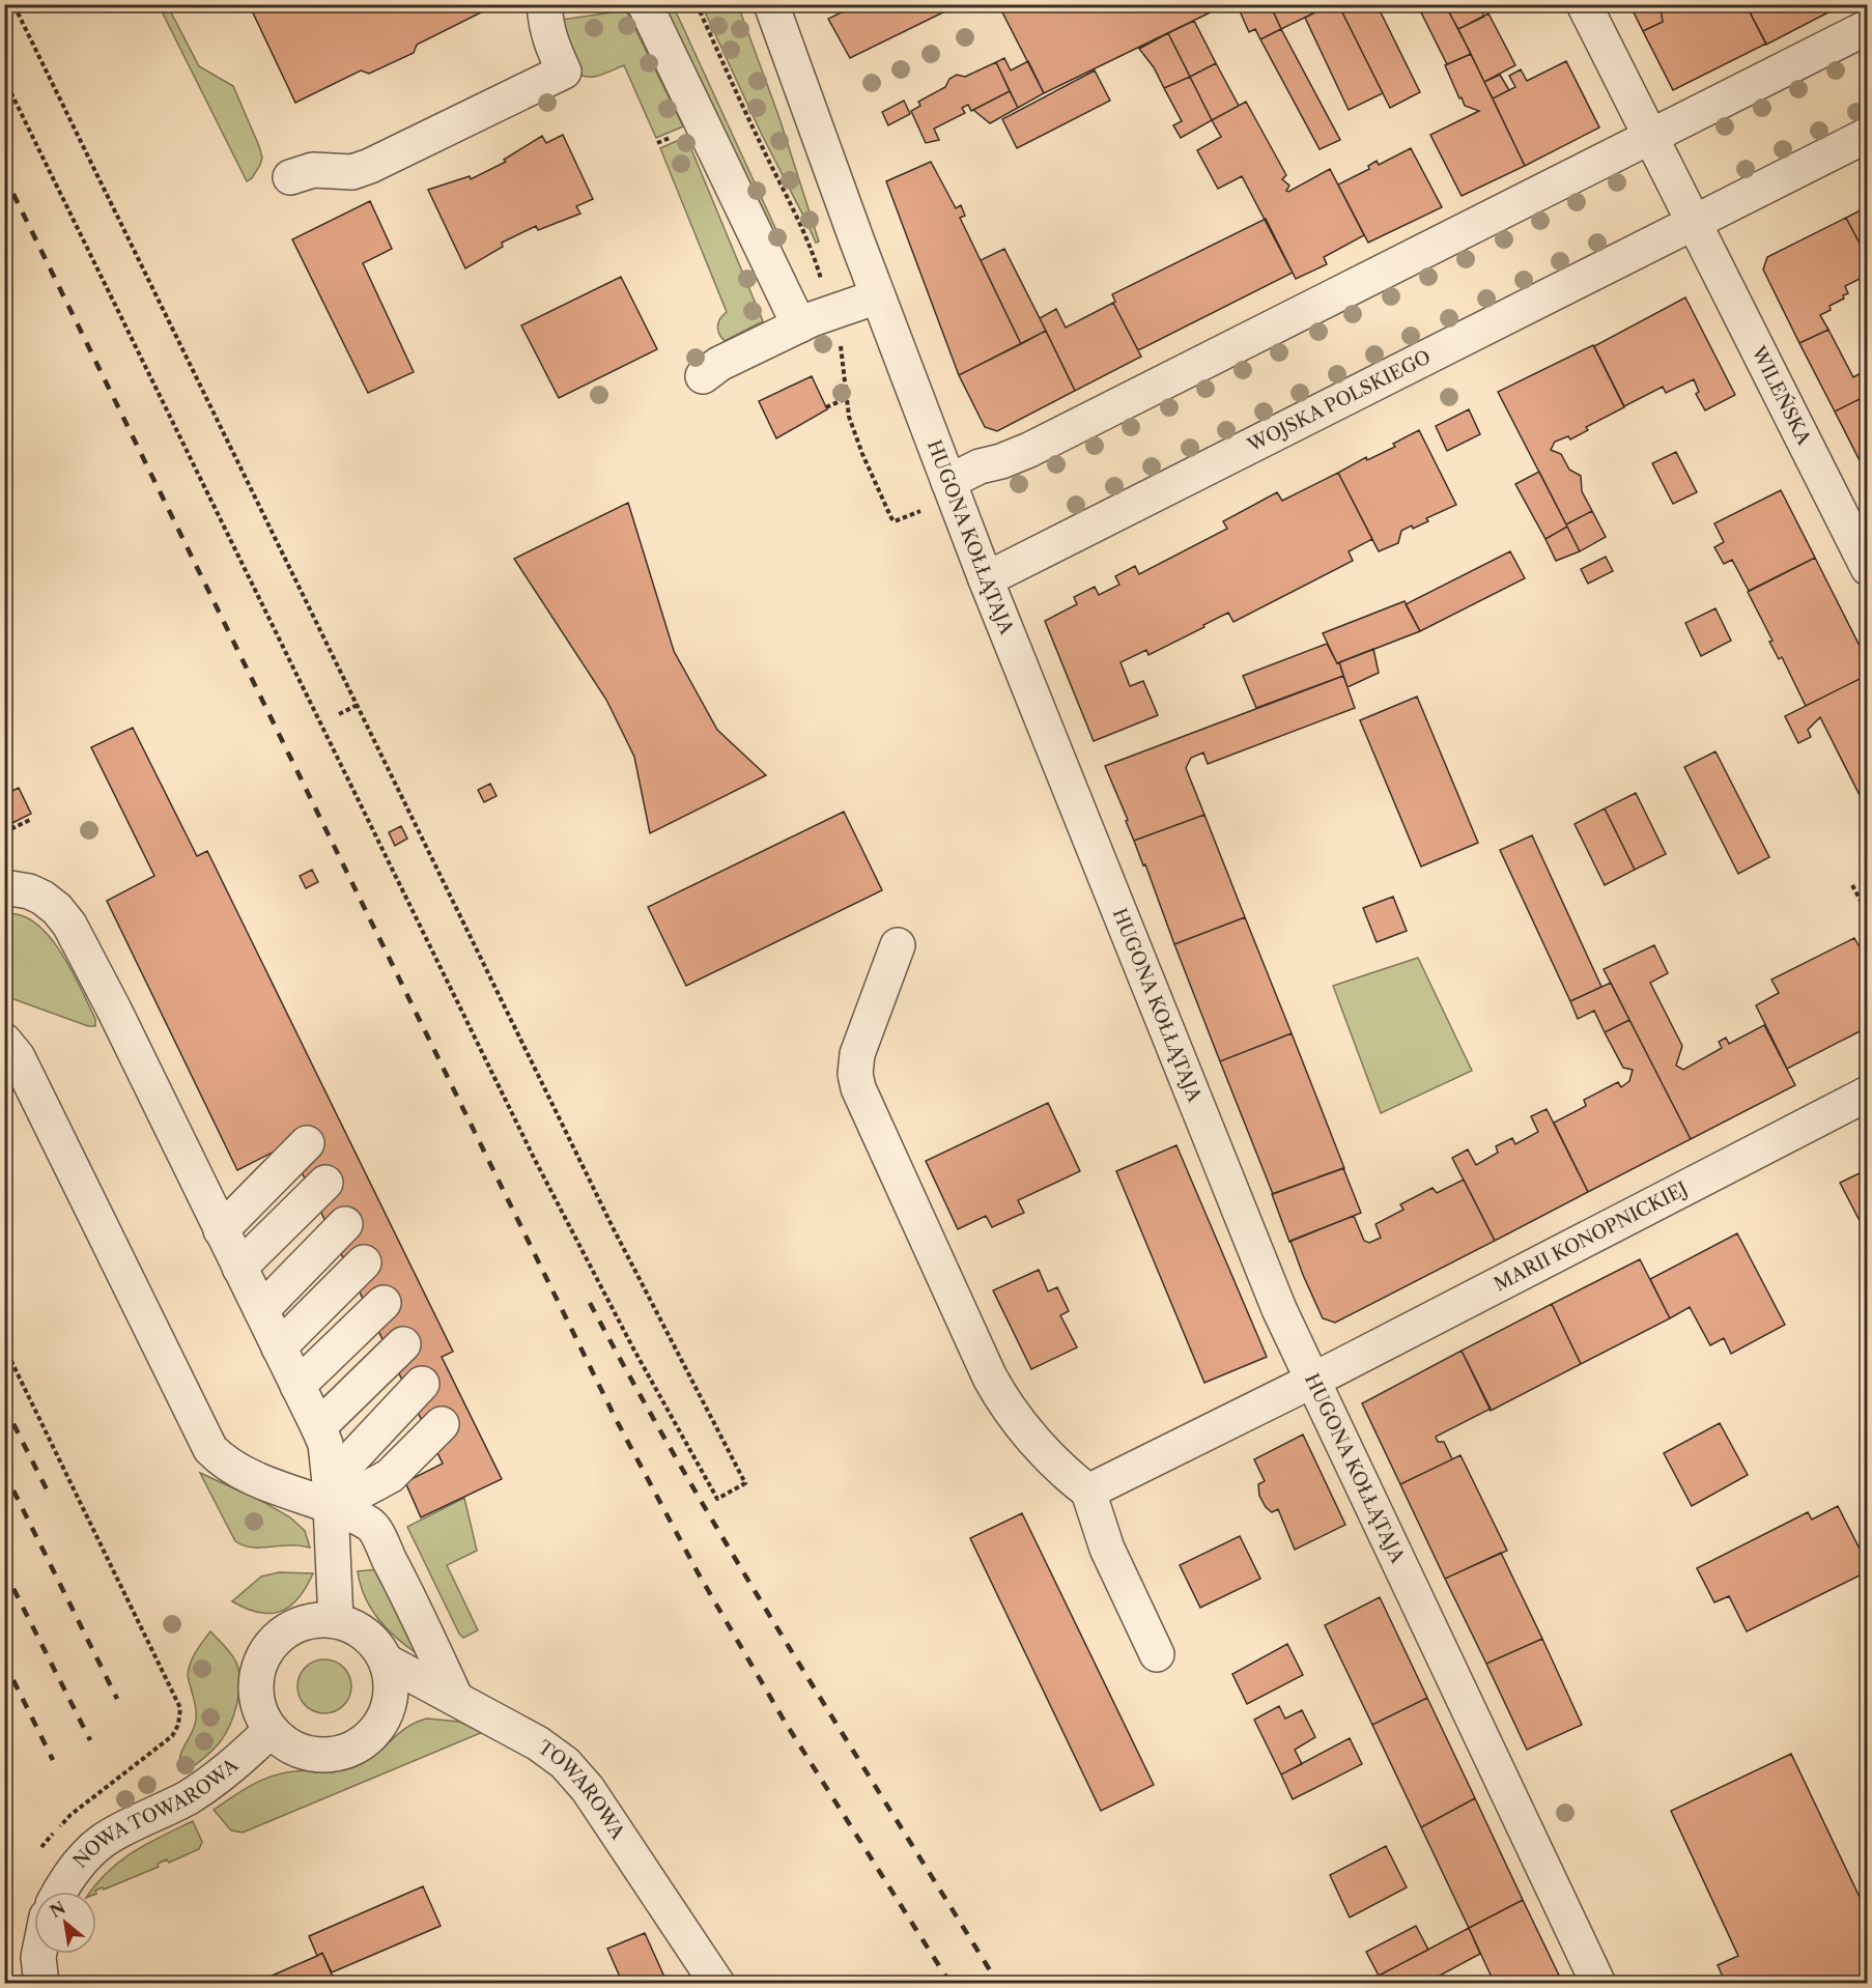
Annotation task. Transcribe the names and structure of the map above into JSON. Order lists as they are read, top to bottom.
{
  "streets": {
    "street": [
      "WILEŃSKA",
      "WOJSKA POLSKIEGO",
      "HUGONA KOŁŁĄTAJA",
      "MARII KONOPNICKIEJ",
      "TOWAROWA",
      "NOWA TOWAROWA"
    ]
  },
  "crossings": [
    ["WILEŃSKA", "WOJSKA POLSKIEGO"],
    ["WOJSKA POLSKIEGO", "HUGONA KOŁŁĄTAJA"],
    ["HUGONA KOŁŁĄTAJA", "MARII KONOPNICKIEJ"],
    ["TOWAROWA", "NOWA TOWAROWA"]
  ],
  "north": "top left"
}
